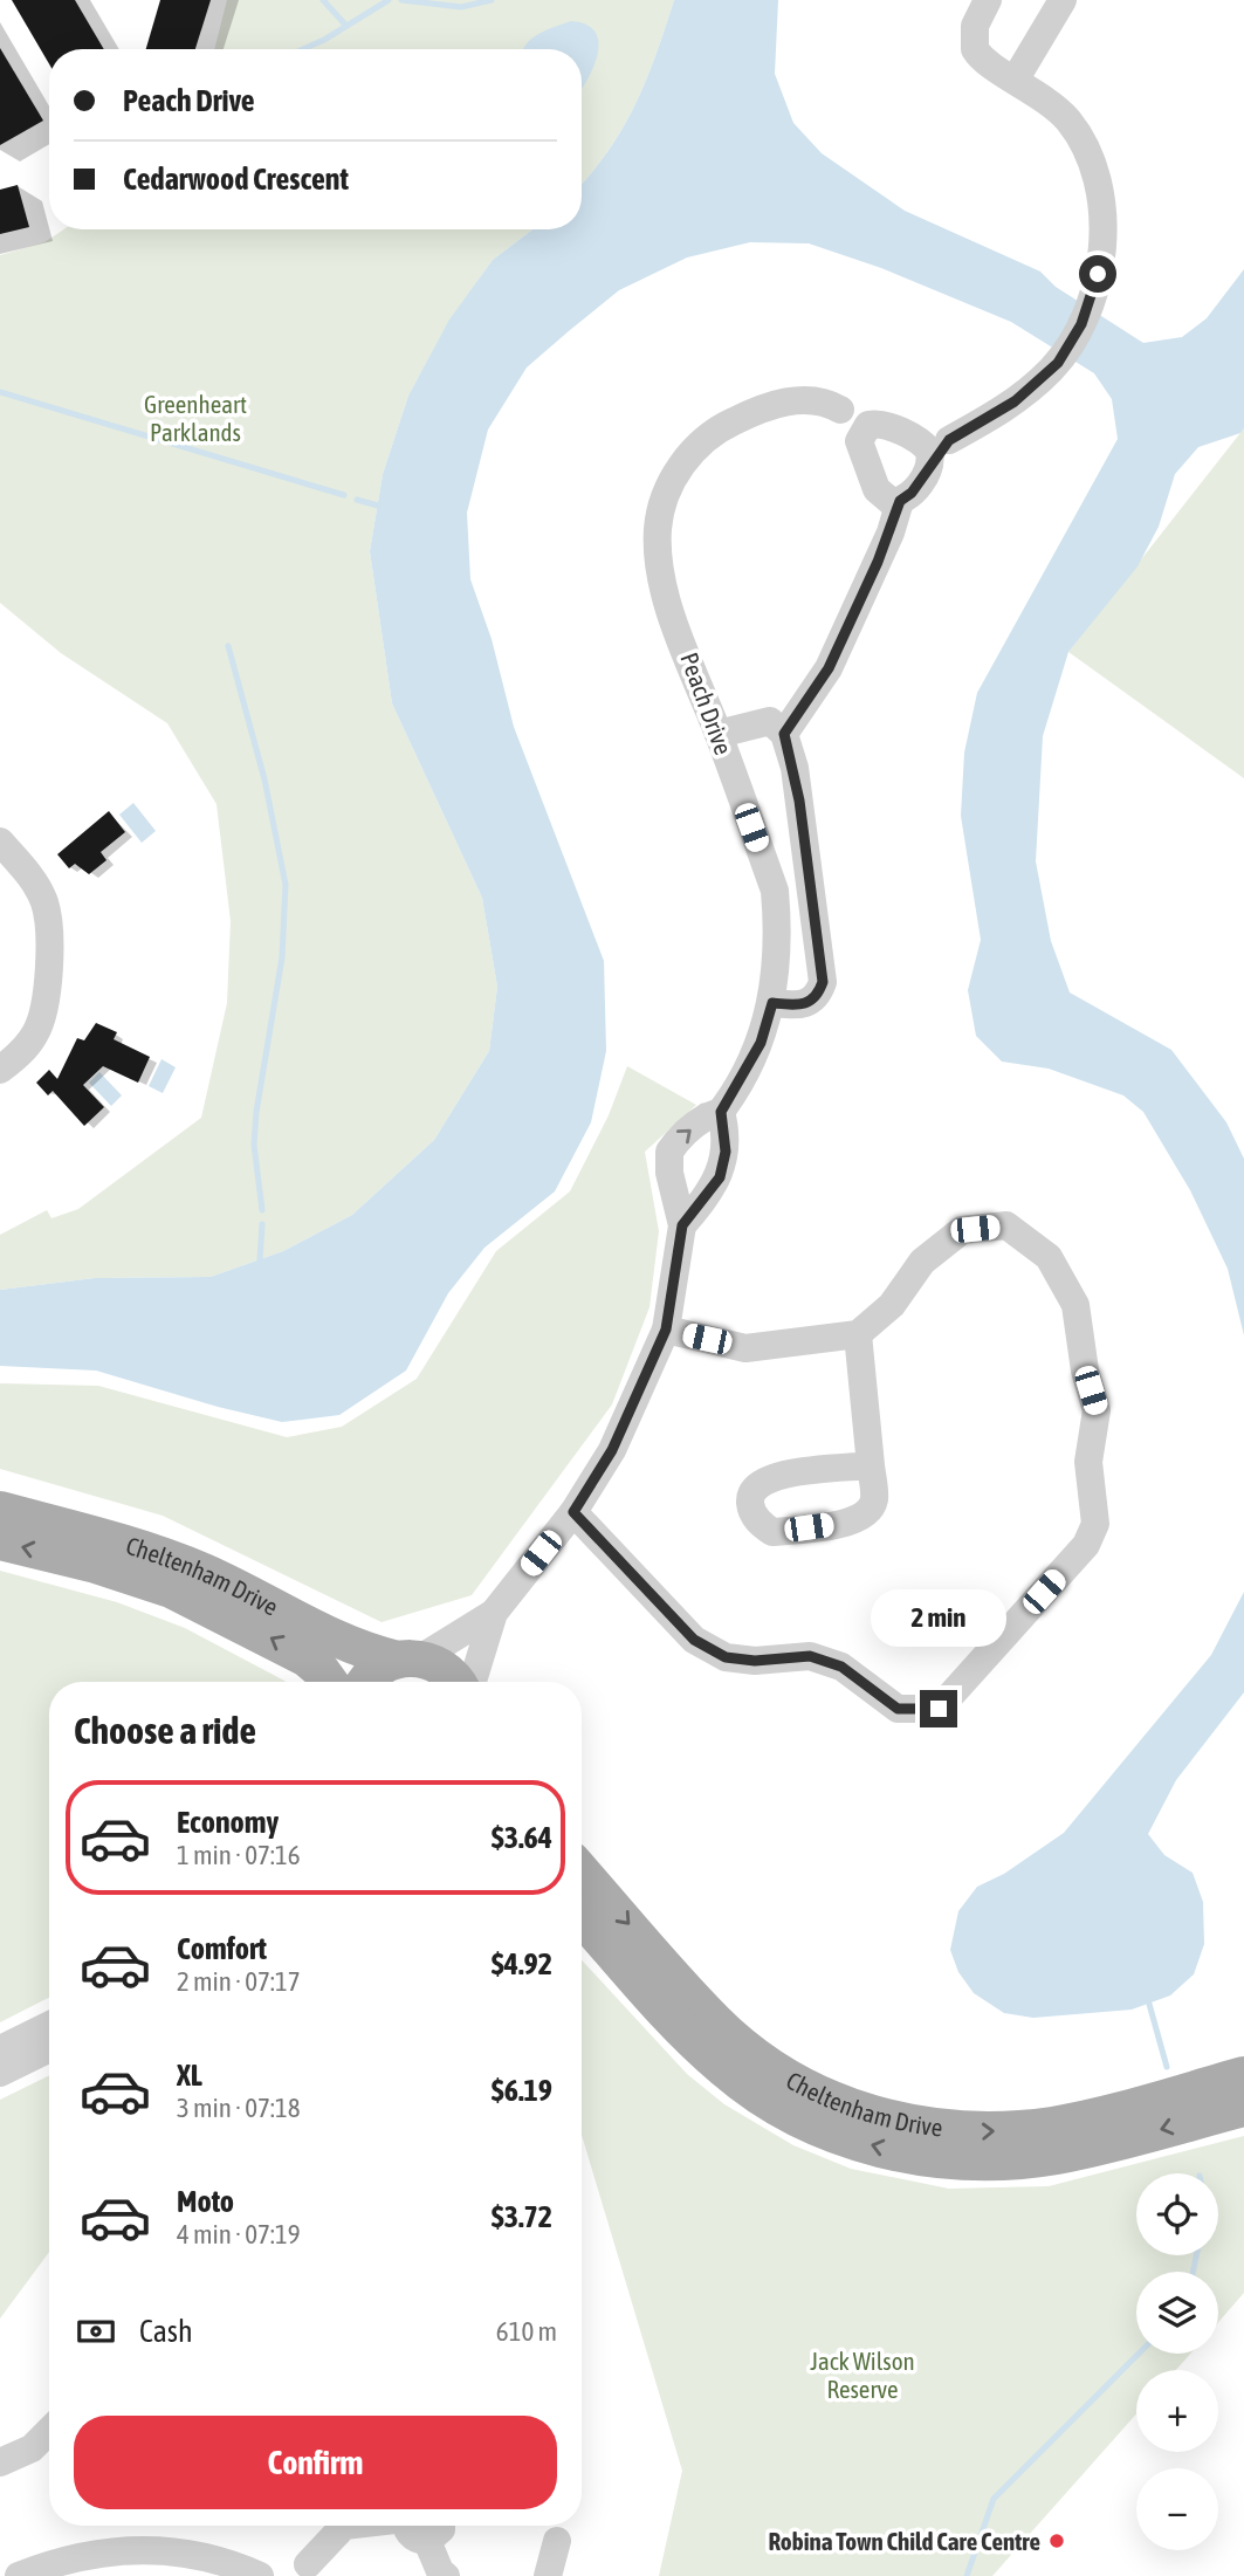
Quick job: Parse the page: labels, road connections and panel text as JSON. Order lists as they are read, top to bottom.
{
  "streets": {
    "main road": ["Cheltenham Drive"],
    "street": ["Peach Drive"]
  },
  "crossings": [
    ["Peach Drive", "Cheltenham Drive"]
  ],
  "parks": ["Greenheart Parklands", "Jack Wilson Reserve"],
  "places": ["Robina Town Child Care Centre"],
  "page": {
    "banner": ["Peach Drive", "Cedarwood Crescent"],
    "bubble": "2 min",
    "heading": "Choose a ride",
    "list": [
      {
        "name": "Economy",
        "note": "1 min · 07:16",
        "value": "$3.64"
      },
      {
        "name": "Comfort",
        "note": "2 min · 07:17",
        "value": "$4.92"
      },
      {
        "name": "XL",
        "note": "3 min · 07:18",
        "value": "$6.19"
      },
      {
        "name": "Moto",
        "note": "4 min · 07:19",
        "value": "$3.72"
      }
    ],
    "map_buttons": ["+", "−"],
    "pay": ["Cash", "610 m"],
    "buttons": "Confirm"
  }
}
